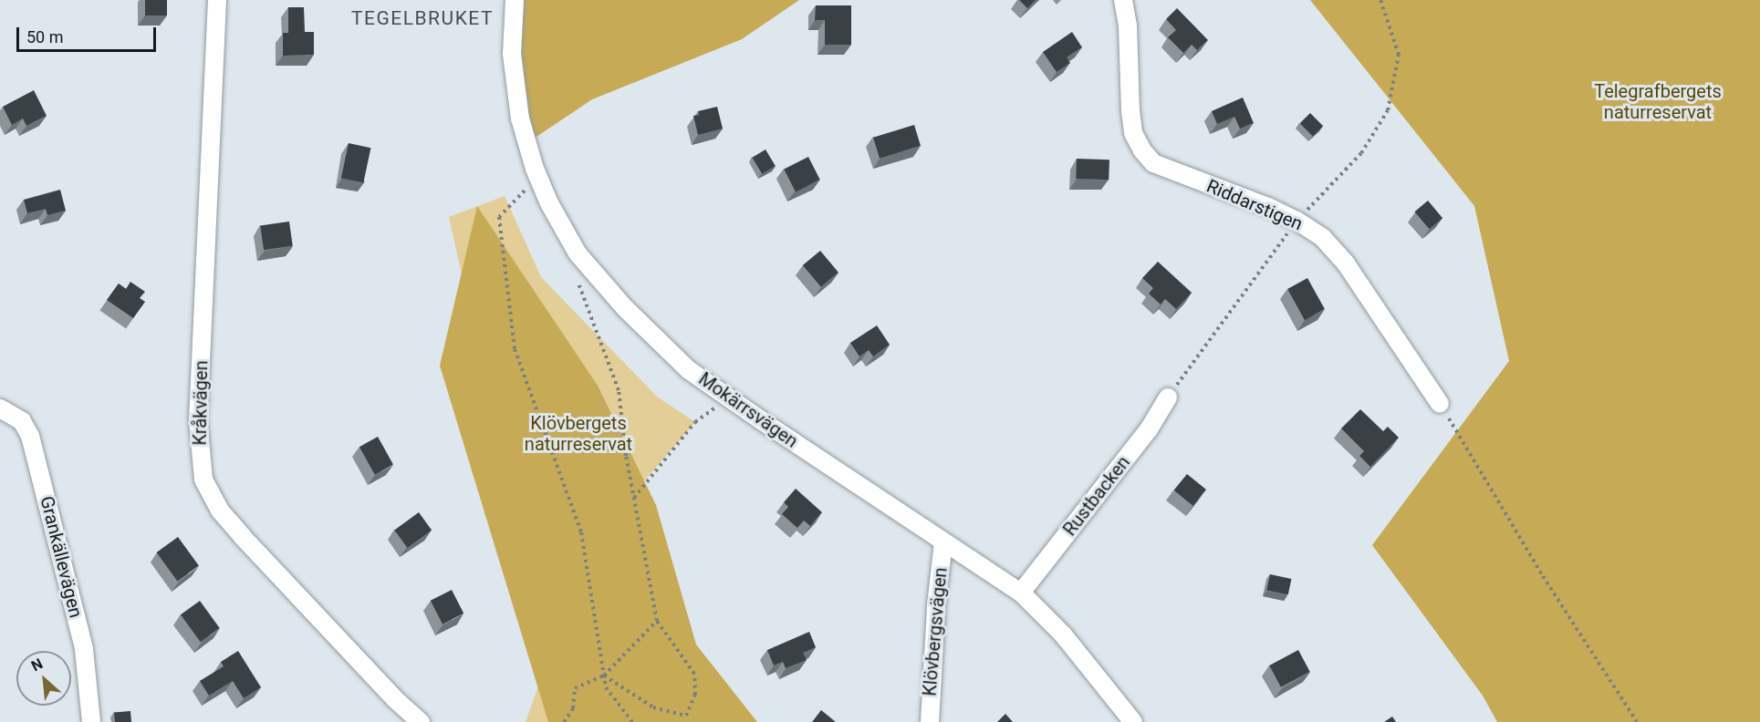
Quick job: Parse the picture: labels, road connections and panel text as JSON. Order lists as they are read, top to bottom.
{
  "streets": {
    "street": [
      "Riddarstigen",
      "Kråkvägen",
      "Mokärrsvägen",
      "Rustbacken",
      "Grankällevägen",
      "Klövbergsvägen"
    ]
  },
  "crossings": [
    ["Mokärrsvägen", "Rustbacken"],
    ["Mokärrsvägen", "Klövbergsvägen"]
  ],
  "districts": ["TEGELBRUKET"],
  "parks": ["Telegrafbergets naturreservat", "Klövbergets naturreservat"],
  "scale_bar": "50 m",
  "north": "top left"
}
